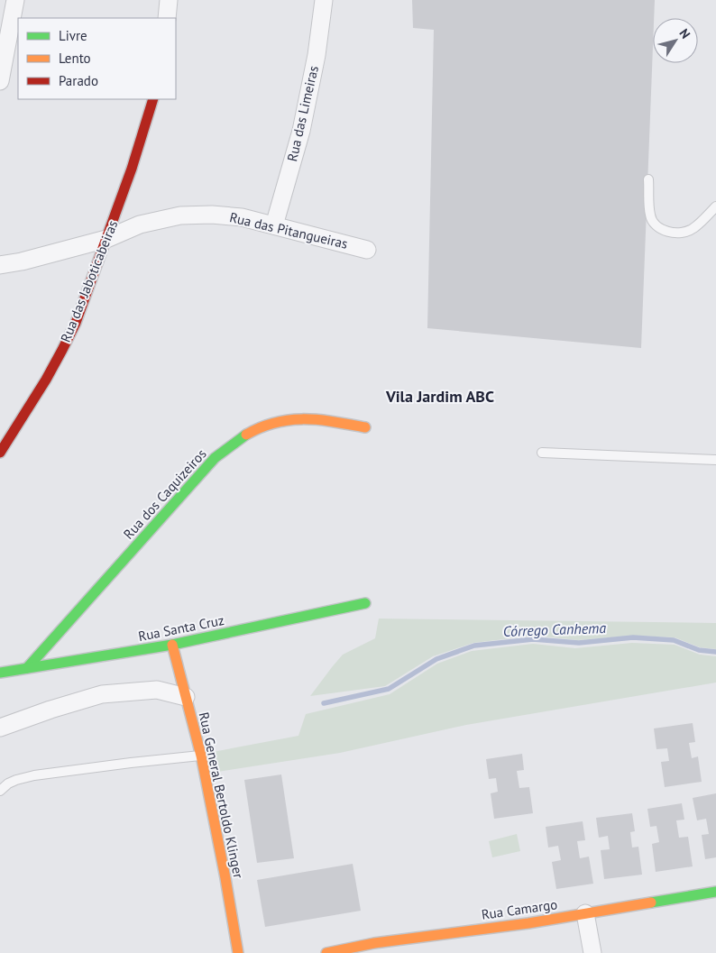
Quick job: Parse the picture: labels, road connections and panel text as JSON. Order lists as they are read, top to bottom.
{
  "streets": {
    "street": [
      "Rua das Limeiras",
      "Rua das Pitangueiras",
      "Rua das Jaboticabeiras",
      "Rua dos Caquizeiros",
      "Rua Santa Cruz",
      "Rua General Bertoldo Klinger",
      "Rua Camargo"
    ]
  },
  "crossings": [
    ["Rua das Limeiras", "Rua das Pitangueiras"],
    ["Rua das Pitangueiras", "Rua das Jaboticabeiras"],
    ["Rua dos Caquizeiros", "Rua Santa Cruz"],
    ["Rua Santa Cruz", "Rua General Bertoldo Klinger"]
  ],
  "districts": ["Vila Jardim ABC"],
  "water": ["Córrego Canhema"],
  "legend": ["Livre", "Lento", "Parado"],
  "north": "top right"
}
